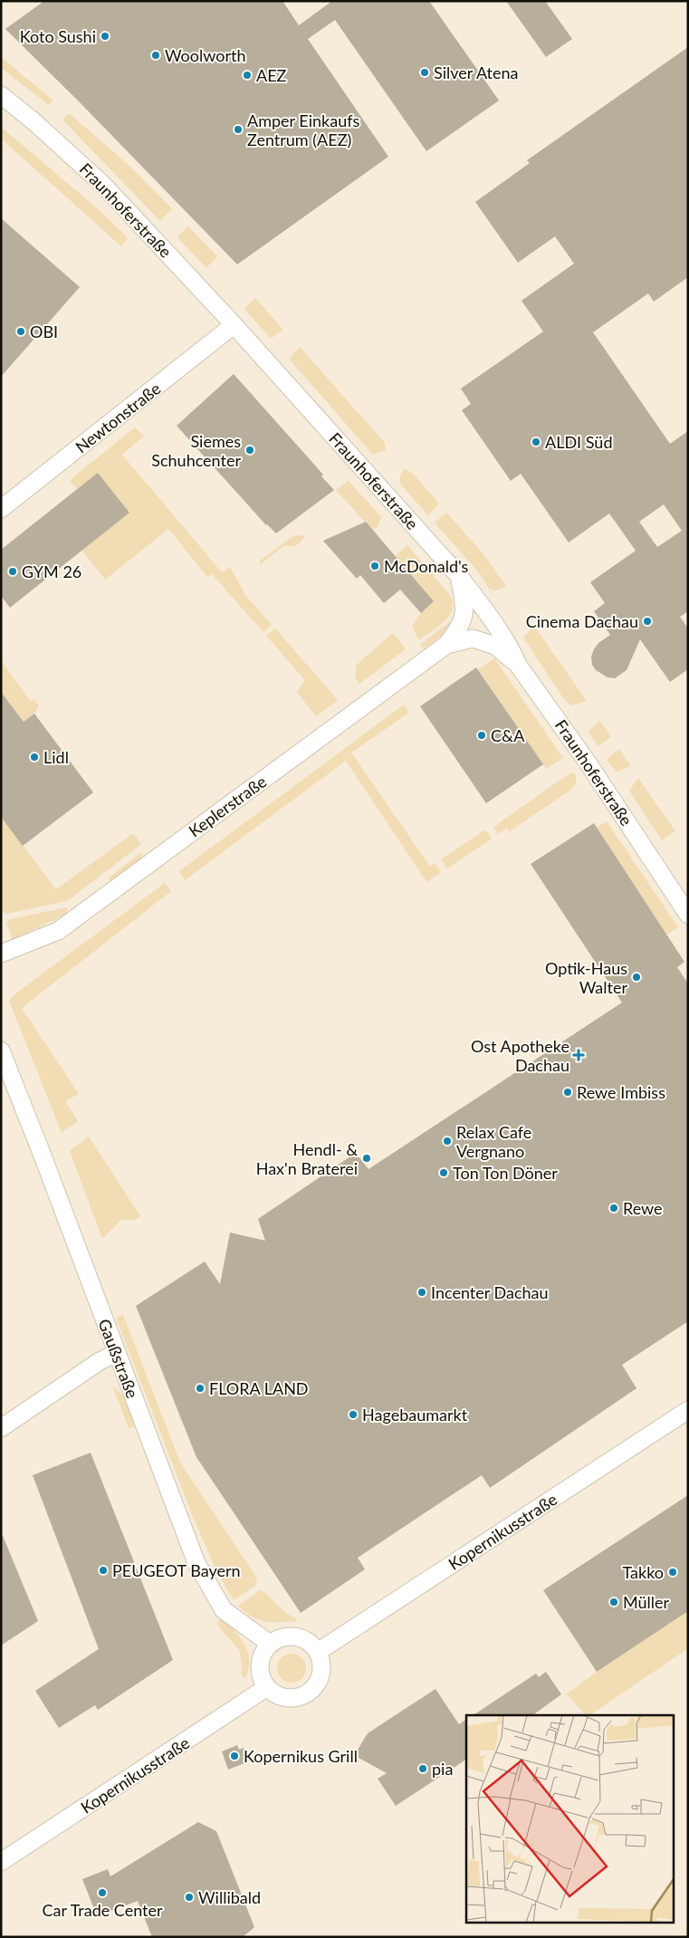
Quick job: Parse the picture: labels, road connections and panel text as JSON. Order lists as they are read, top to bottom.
{
  "streets": {
    "street": [
      "Fraunhoferstraße",
      "Newtonstraße",
      "Keplerstraße",
      "Gaußstraße",
      "Kopernikusstraße"
    ]
  },
  "crossings": [
    ["Fraunhoferstraße", "Newtonstraße"],
    ["Fraunhoferstraße", "Keplerstraße"],
    ["Gaußstraße", "Kopernikusstraße"]
  ],
  "places": {
    "other": [
      "Koto Sushi",
      "Woolworth",
      "Silver Atena",
      "AEZ",
      "Amper Einkaufs Zentrum (AEZ)",
      "OBI",
      "ALDI Süd",
      "Siemes Schuhcenter",
      "McDonald's",
      "GYM 26",
      "Cinema Dachau",
      "C&A",
      "Lidl",
      "Optik-Haus Walter",
      "Rewe Imbiss",
      "Relax Cafe Vergnano",
      "Hendl- & Hax'n Braterei",
      "Ton Ton Döner",
      "Rewe",
      "Incenter Dachau",
      "FLORA LAND",
      "Hagebaumarkt",
      "PEUGEOT Bayern",
      "Takko",
      "Müller",
      "Kopernikus Grill",
      "pia",
      "Car Trade Center",
      "Willibald"
    ],
    "health": ["Ost Apotheke Dachau"]
  }
}
